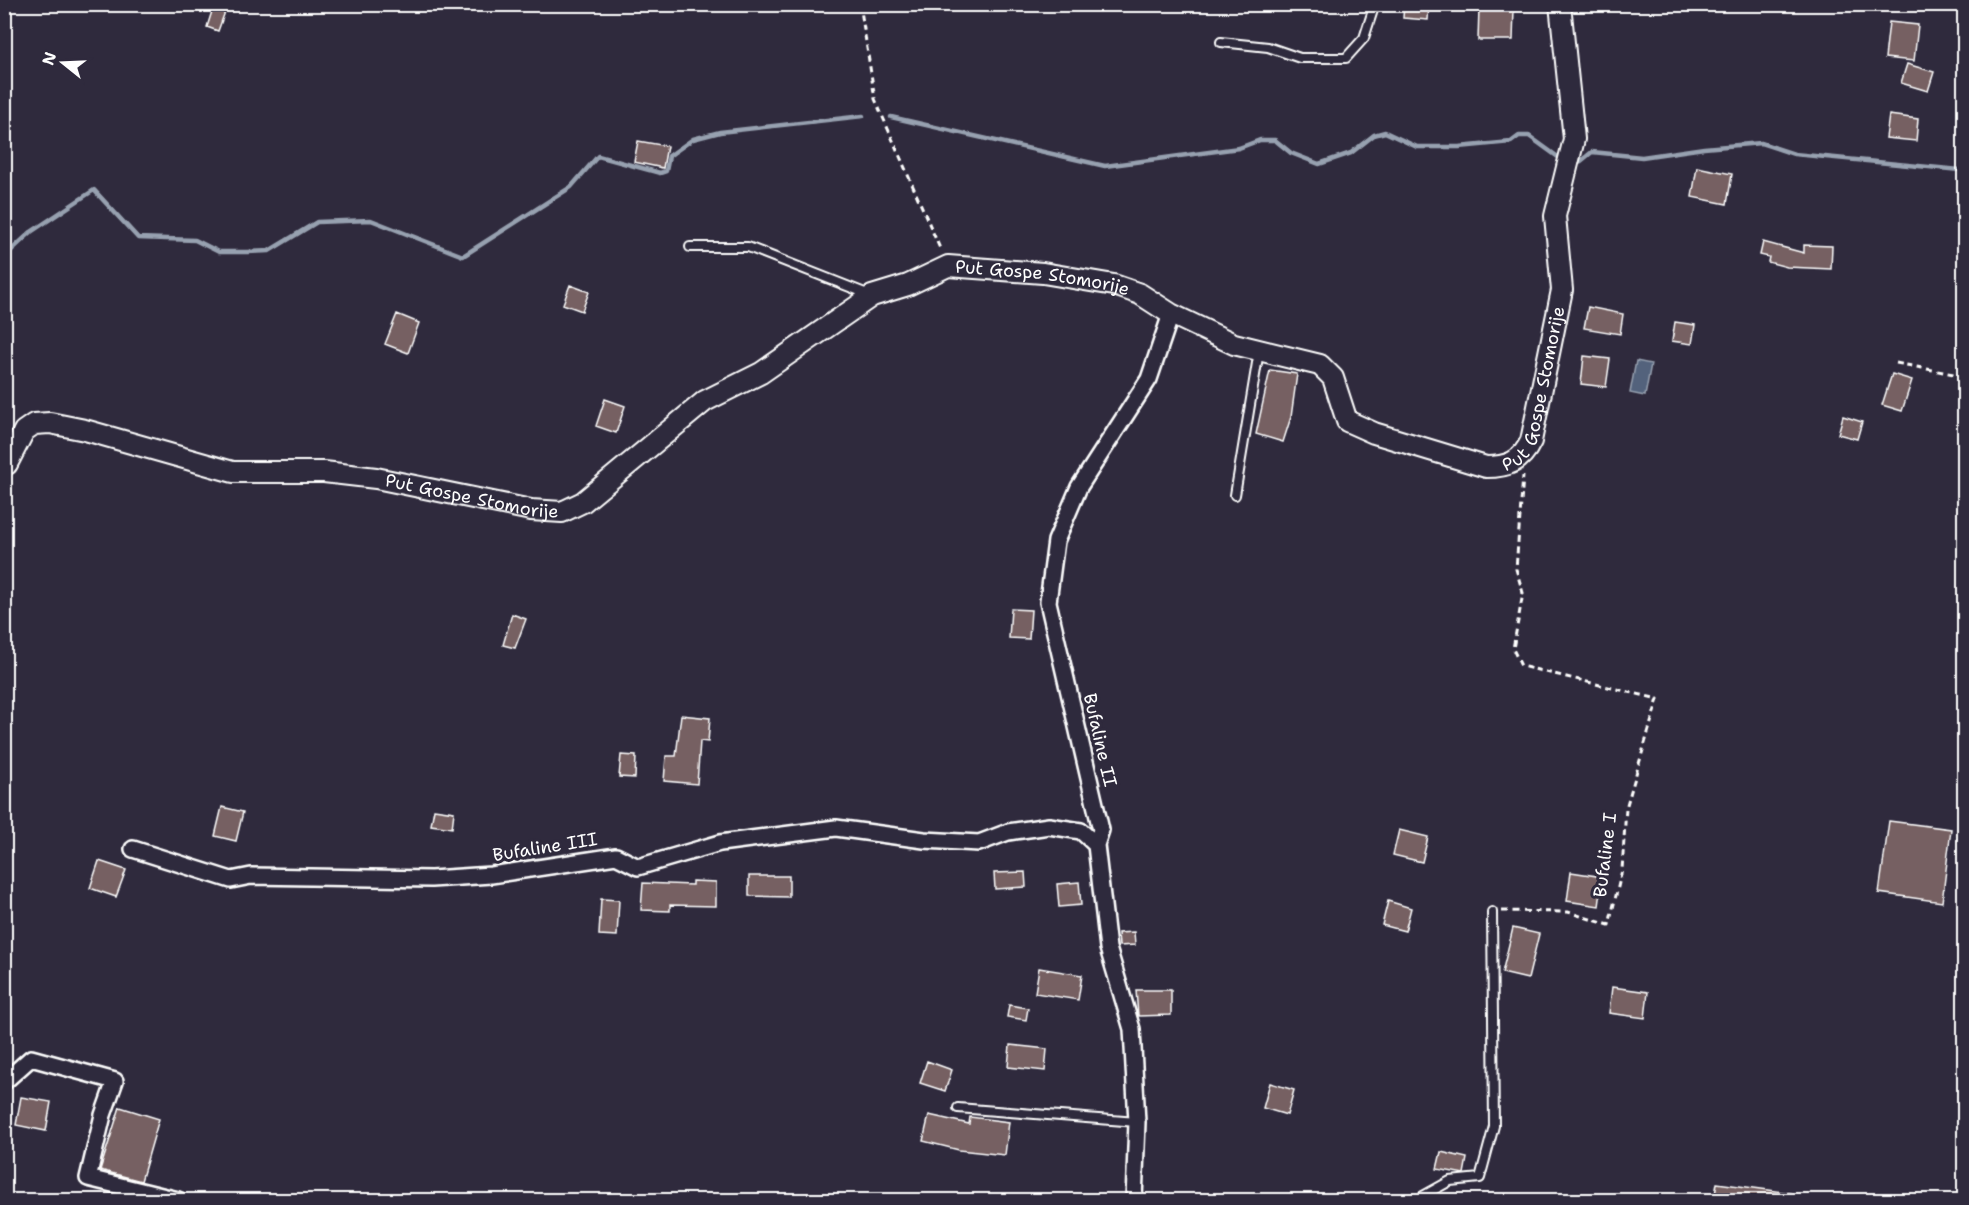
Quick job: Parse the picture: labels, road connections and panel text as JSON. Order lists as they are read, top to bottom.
{
  "streets": {
    "street": ["Put Gospe Stomorije", "Bufaline II", "Bufaline III"],
    "path": ["Bufaline I"]
  },
  "crossings": [
    ["Put Gospe Stomorije", "Bufaline II"],
    ["Put Gospe Stomorije", "Bufaline I"],
    ["Bufaline II", "Bufaline III"]
  ],
  "north": "left"
}
